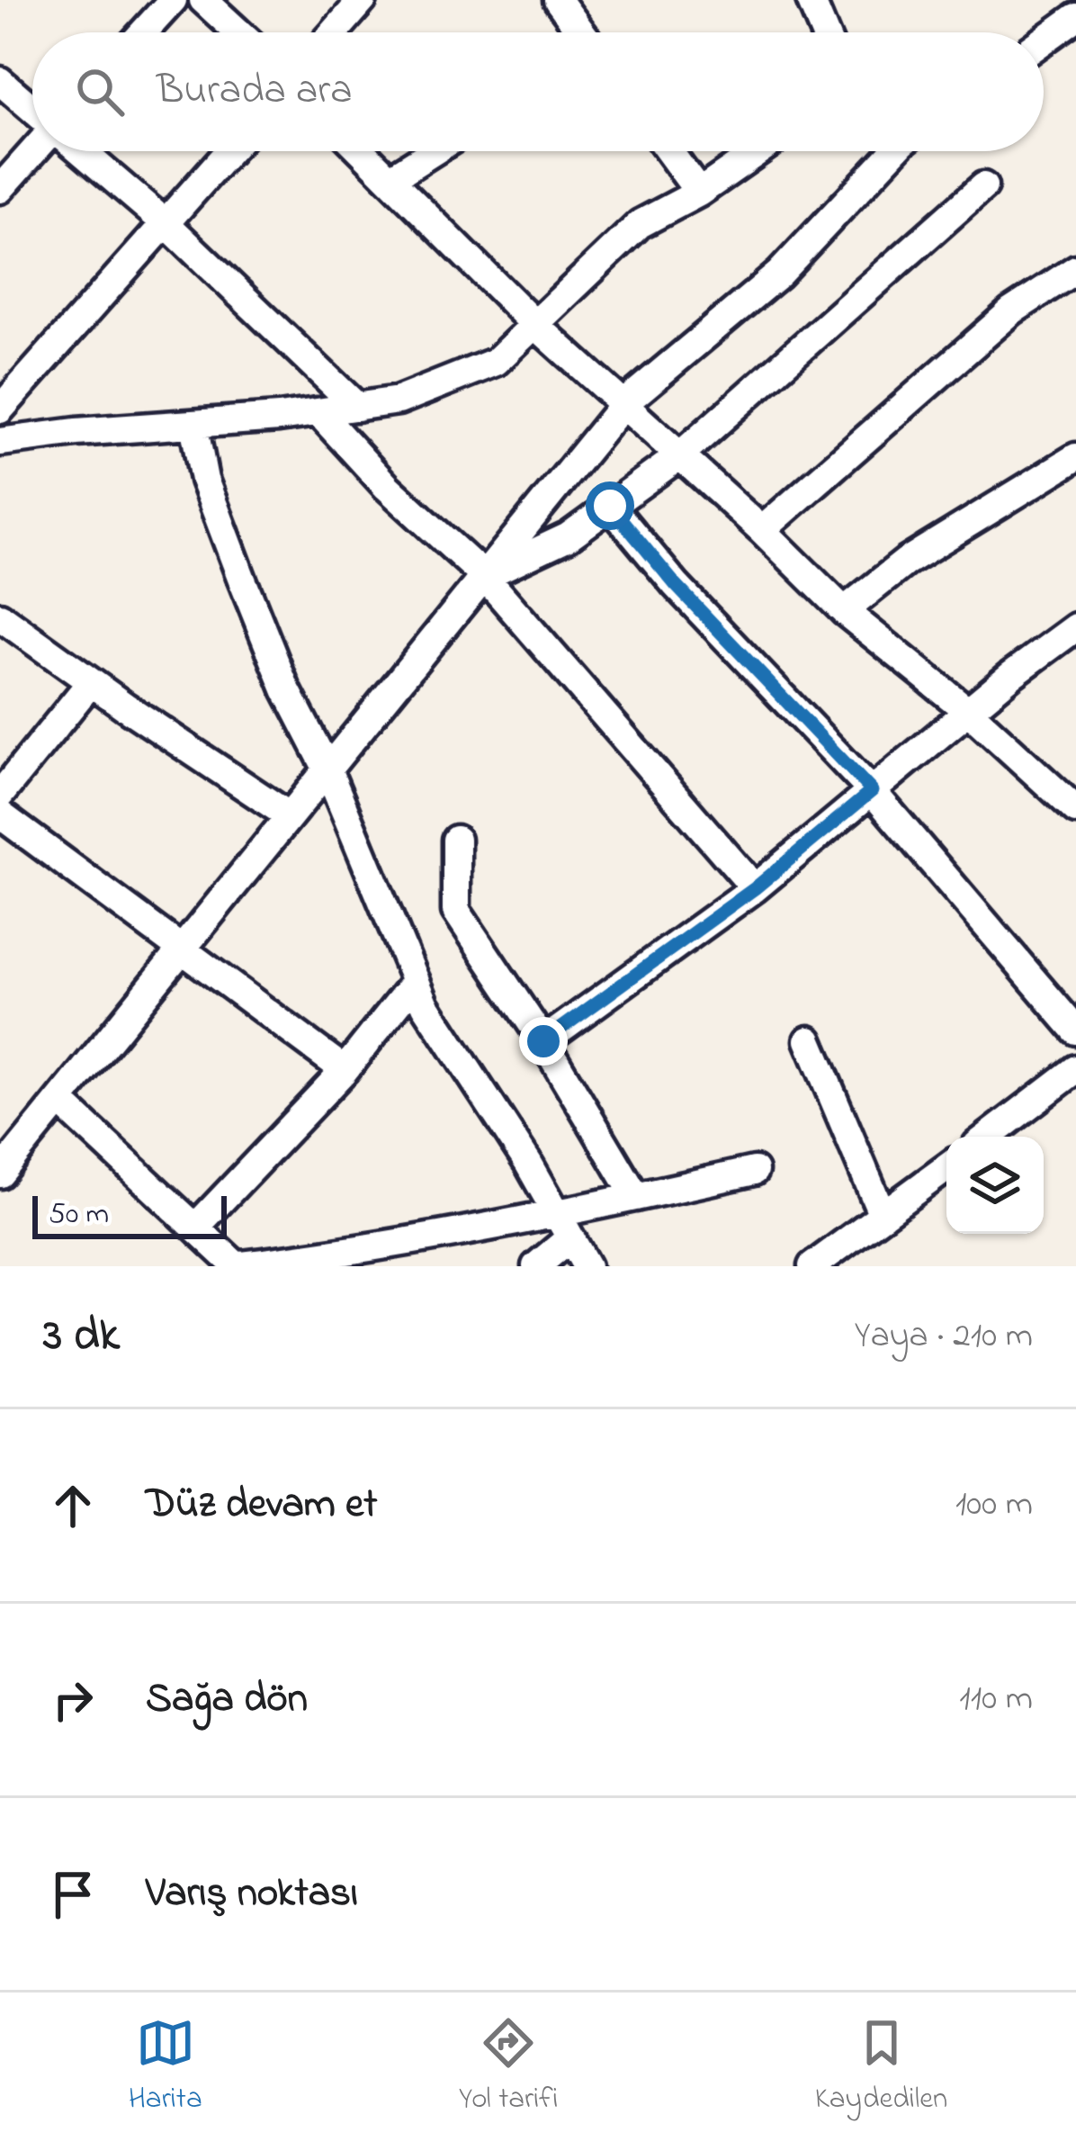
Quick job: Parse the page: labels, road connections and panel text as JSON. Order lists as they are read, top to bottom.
{
  "scale_bar": "50 m",
  "page": {
    "search": "Burada ara",
    "scale": "50 m",
    "heading": ["3 dk", "Yaya · 210 m"],
    "list": [
      ["Düz devam et", "100 m"],
      ["Sağa dön", "110 m"],
      "Varış noktası"
    ],
    "nav": ["Harita", "Yol tarifi", "Kaydedilen"]
  }
}
